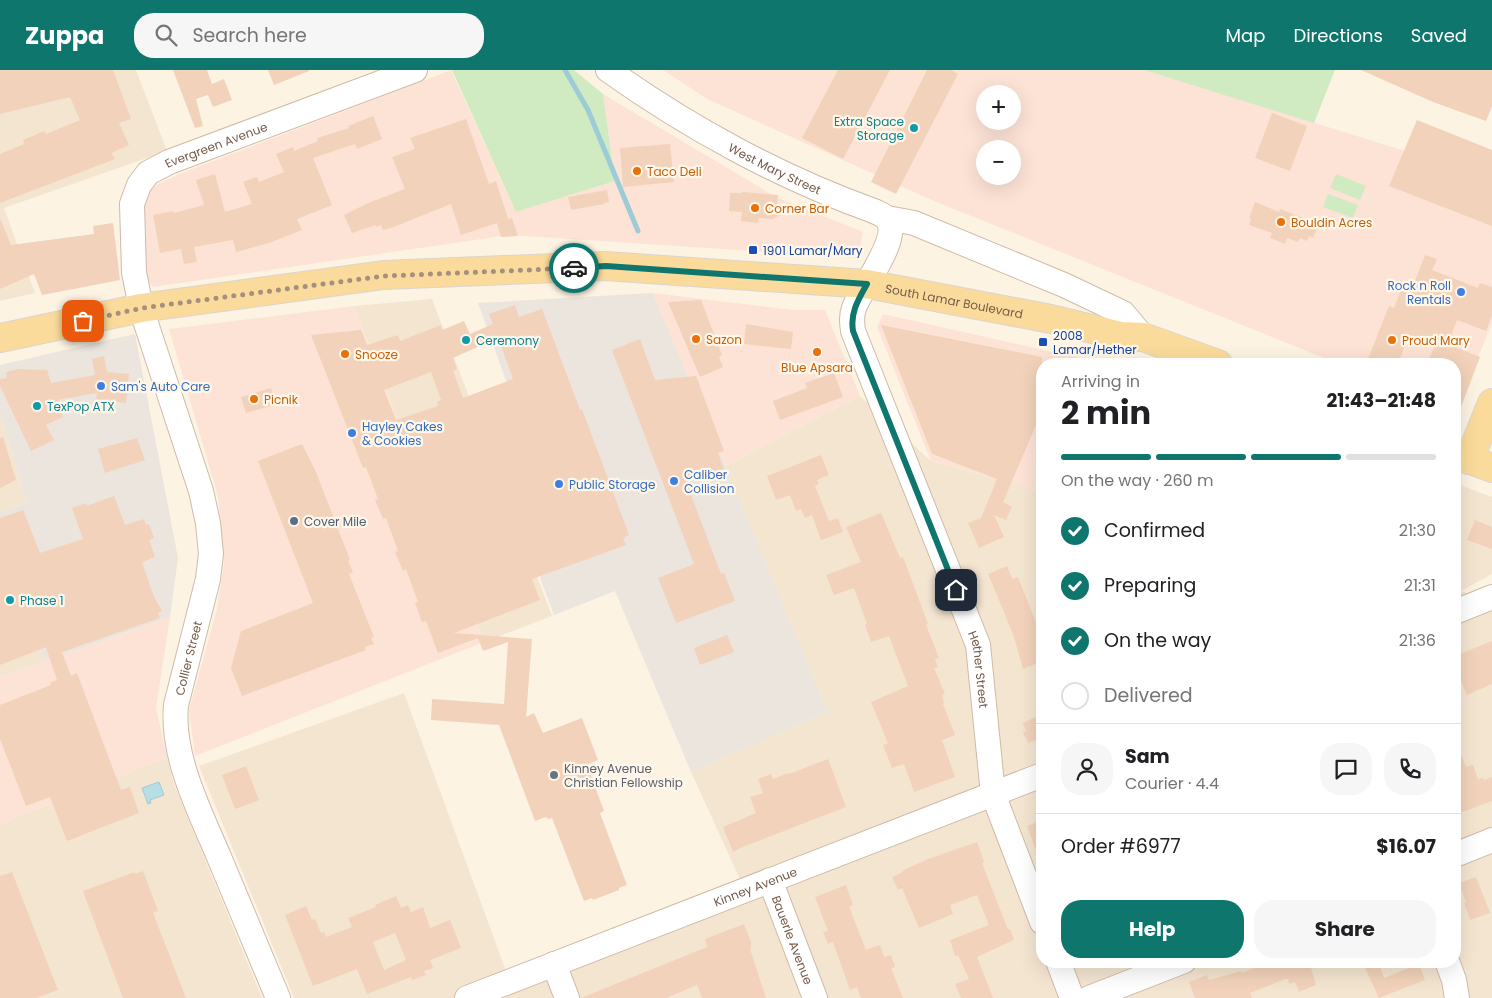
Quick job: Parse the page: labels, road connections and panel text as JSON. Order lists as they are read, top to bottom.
{
  "streets": {
    "main road": ["South Lamar Boulevard"],
    "street": [
      "Evergreen Avenue",
      "West Mary Street",
      "Collier Street",
      "Hether Street",
      "Kinney Avenue",
      "Bauerle Avenue"
    ]
  },
  "crossings": [
    ["Evergreen Avenue", "South Lamar Boulevard"],
    ["Evergreen Avenue", "Collier Street"],
    ["West Mary Street", "South Lamar Boulevard"],
    ["South Lamar Boulevard", "Collier Street"],
    ["South Lamar Boulevard", "Hether Street"],
    ["Hether Street", "Kinney Avenue"],
    ["Kinney Avenue", "Bauerle Avenue"]
  ],
  "places": {
    "other": [
      "Extra Space Storage",
      "Taco Deli",
      "Corner Bar",
      "Bouldin Acres",
      "Rock n Roll Rentals",
      "Sazon",
      "Ceremony",
      "Proud Mary",
      "Blue Apsara",
      "Snooze",
      "Sam's Auto Care",
      "Picnik",
      "TexPop ATX",
      "Hayley Cakes & Cookies",
      "Caliber Collision",
      "Public Storage",
      "Cover Mile",
      "Phase 1",
      "Kinney Avenue Christian Fellowship"
    ],
    "transit": ["1901 Lamar/Mary", "2008 Lamar/Hether"]
  },
  "page": {
    "header": "Zuppa",
    "search": "Search here",
    "nav": ["Map", "Directions", "Saved"],
    "map_buttons": ["+", "−"],
    "heading": ["2 min", "Arriving in", "21:43–21:48"],
    "panel": [
      "Sam",
      "Courier · 4.4",
      "Order #6977",
      "$16.07"
    ],
    "bar": "On the way · 260 m",
    "list": [
      ["Confirmed", "21:30"],
      ["Preparing", "21:31"],
      ["On the way", "21:36"],
      "Delivered"
    ],
    "buttons": ["Help", "Share"]
  }
}
